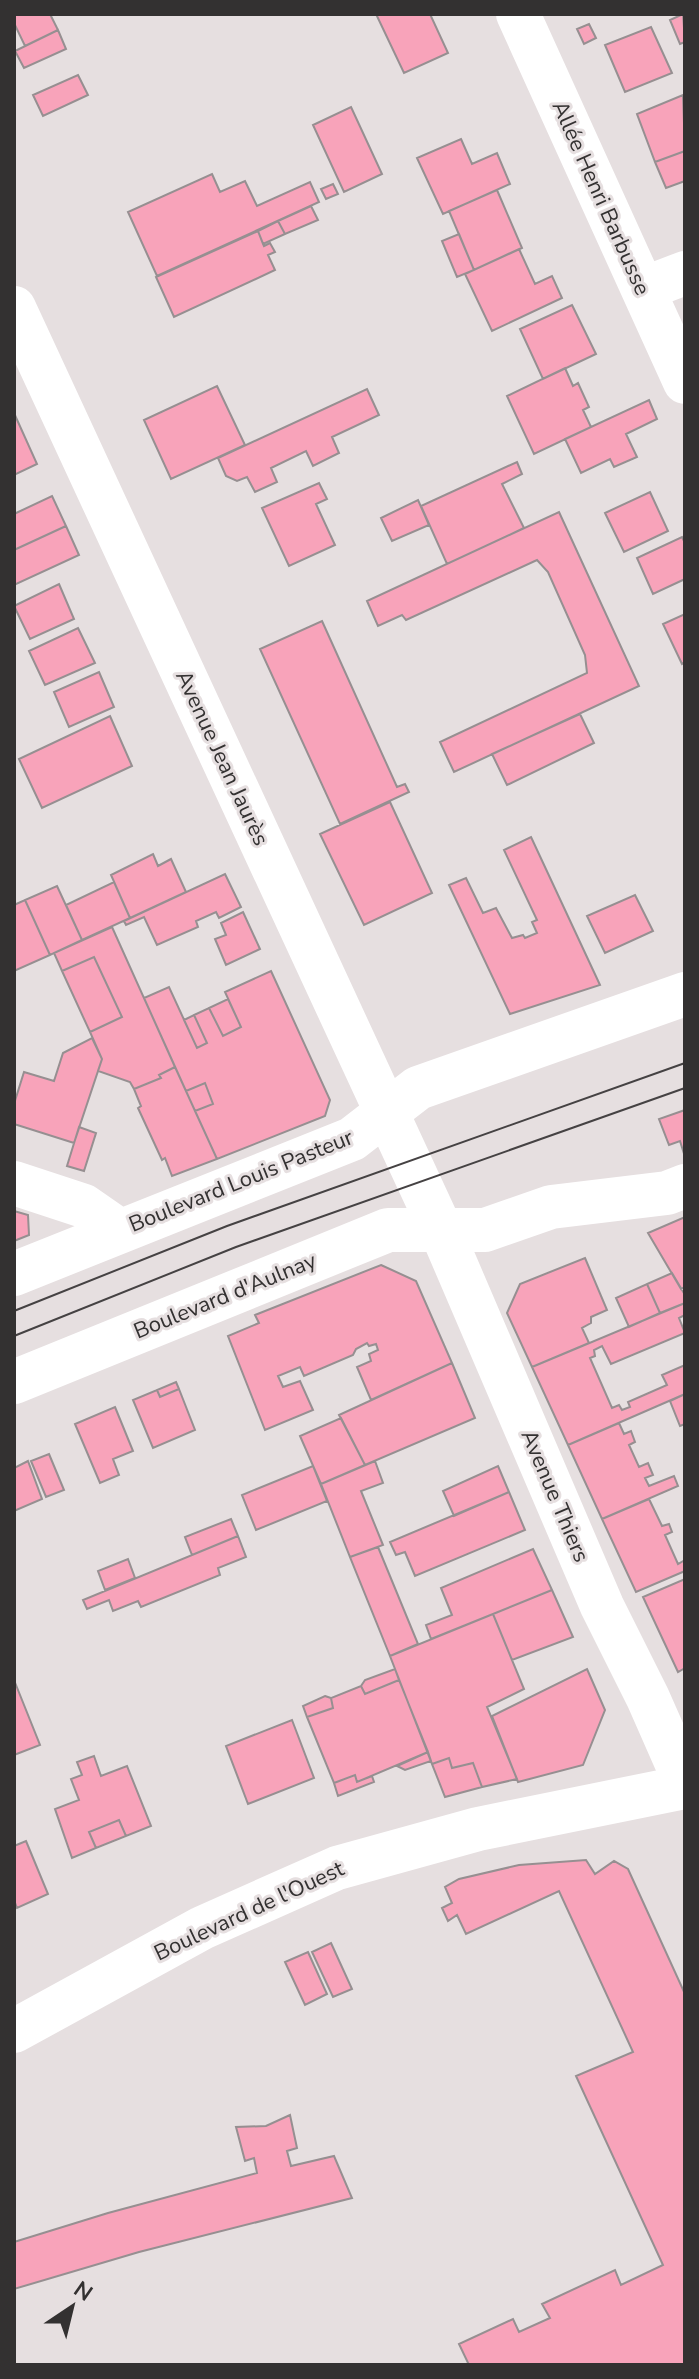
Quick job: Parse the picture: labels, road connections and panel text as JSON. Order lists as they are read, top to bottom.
{
  "streets": {
    "street": [
      "Allée Henri Barbusse",
      "Avenue Jean Jaurès",
      "Boulevard Louis Pasteur",
      "Boulevard d'Aulnay",
      "Avenue Thiers",
      "Boulevard de l'Ouest"
    ]
  },
  "crossings": [
    ["Avenue Jean Jaurès", "Boulevard Louis Pasteur"],
    ["Avenue Jean Jaurès", "Boulevard d'Aulnay"],
    ["Avenue Jean Jaurès", "Avenue Thiers"],
    ["Boulevard d'Aulnay", "Avenue Thiers"],
    ["Avenue Thiers", "Boulevard de l'Ouest"]
  ],
  "north": "top right"
}
